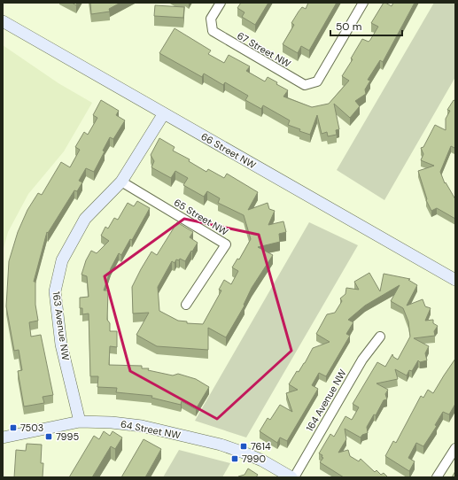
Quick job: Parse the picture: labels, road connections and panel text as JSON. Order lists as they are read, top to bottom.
{
  "streets": {
    "street": [
      "67 Street NW",
      "66 Street NW",
      "65 Street NW",
      "163 Avenue NW",
      "164 Avenue NW",
      "64 Street NW"
    ]
  },
  "crossings": [
    ["66 Street NW", "163 Avenue NW"],
    ["65 Street NW", "163 Avenue NW"],
    ["163 Avenue NW", "64 Street NW"],
    ["164 Avenue NW", "64 Street NW"]
  ],
  "places": {
    "transit": [
      "7503",
      "7995",
      "7614",
      "7990"
    ]
  },
  "scale_bar": "50 m"
}
